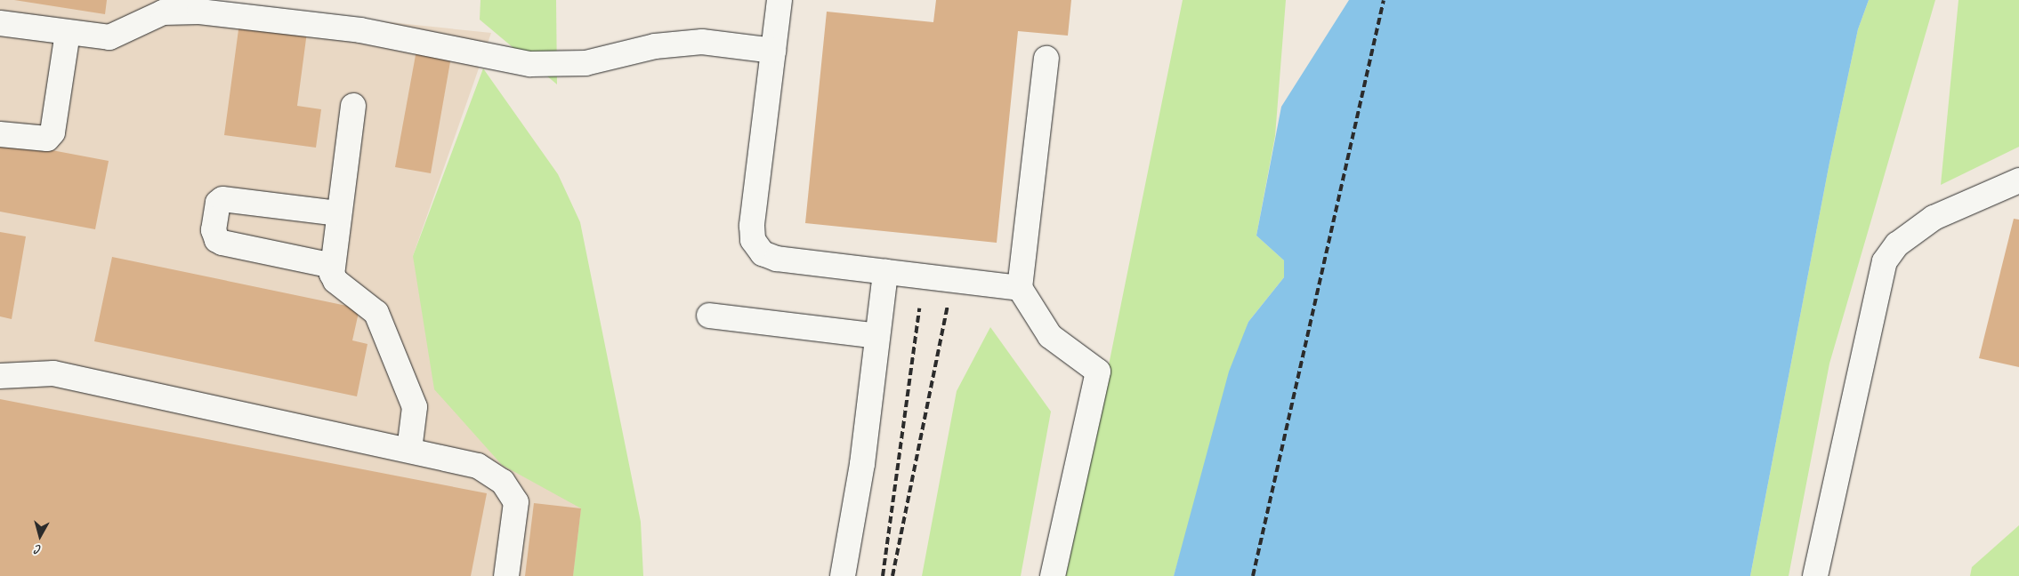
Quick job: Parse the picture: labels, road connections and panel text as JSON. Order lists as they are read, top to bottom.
{
  "north": "bottom"
}
